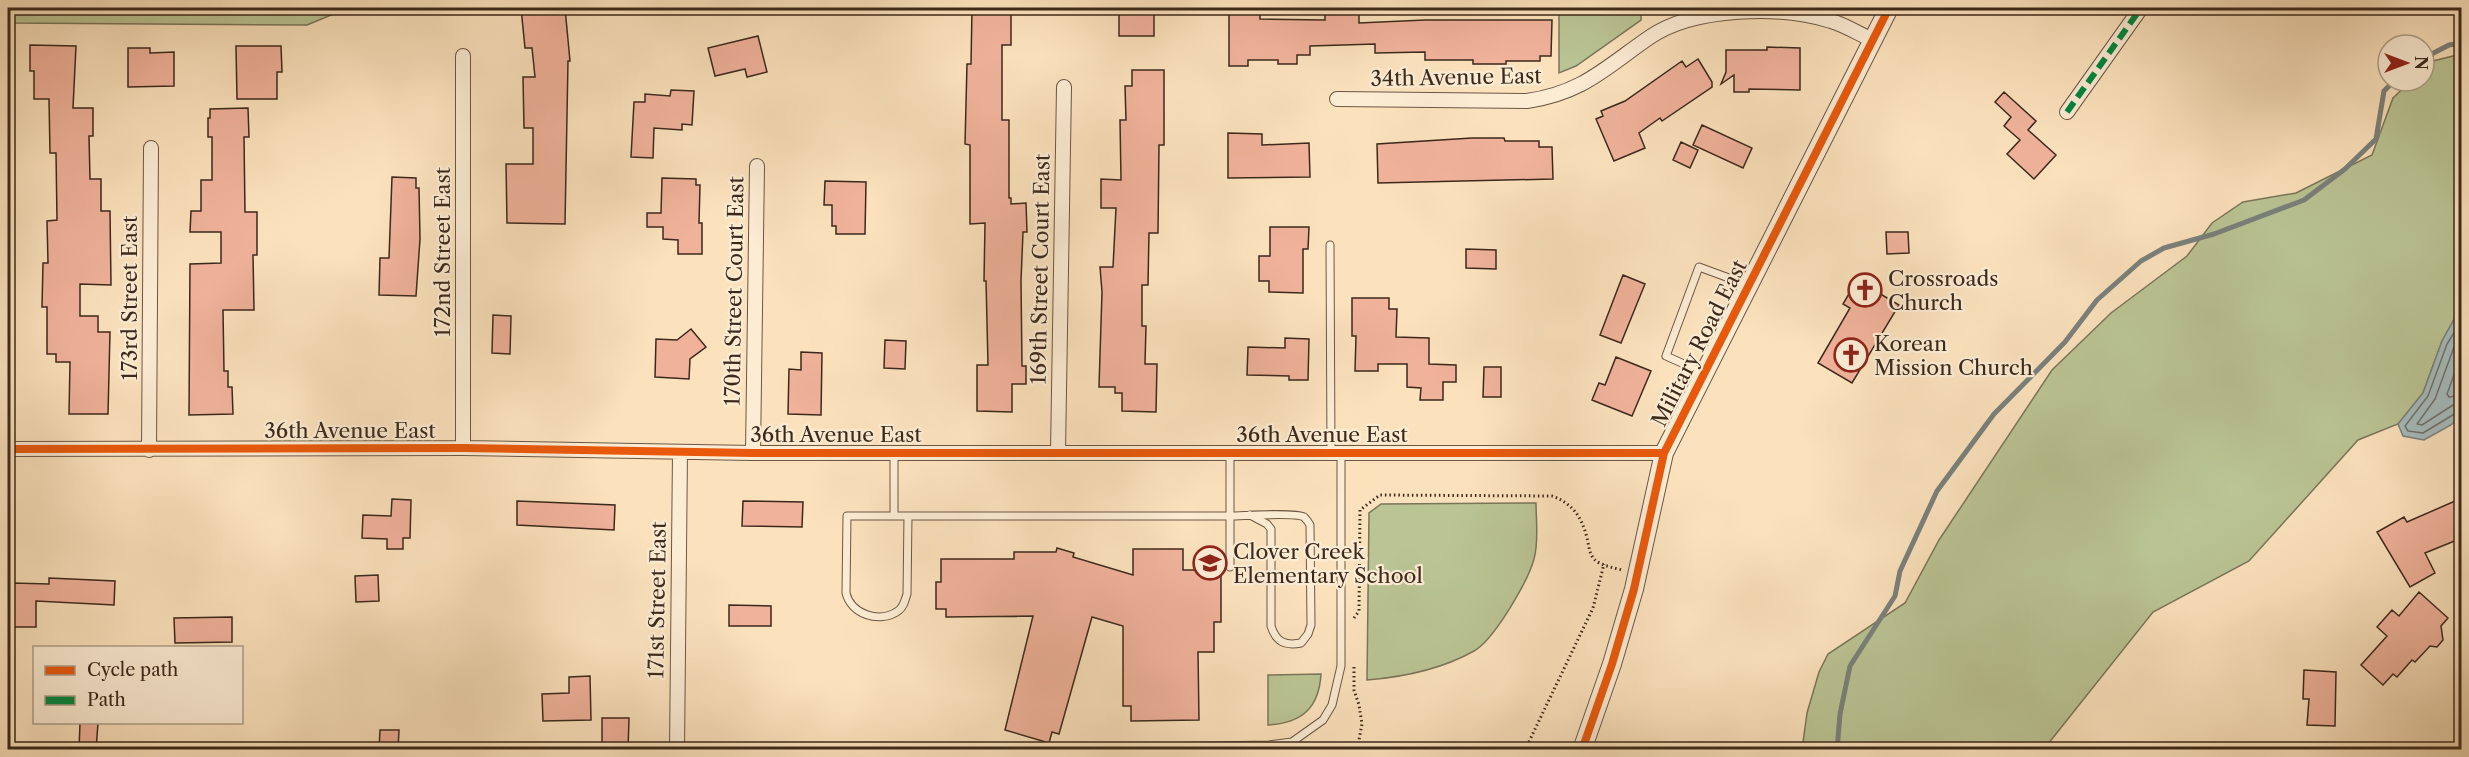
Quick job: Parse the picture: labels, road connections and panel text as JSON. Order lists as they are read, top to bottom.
{
  "streets": {
    "street": [
      "34th Avenue East",
      "172nd Street East",
      "169th Street Court East",
      "170th Street Court East",
      "173rd Street East",
      "Military Road East",
      "36th Avenue East",
      "171st Street East"
    ]
  },
  "crossings": [
    ["34th Avenue East", "Military Road East"],
    ["172nd Street East", "36th Avenue East"],
    ["169th Street Court East", "36th Avenue East"],
    ["170th Street Court East", "36th Avenue East"],
    ["173rd Street East", "36th Avenue East"],
    ["Military Road East", "36th Avenue East"],
    ["36th Avenue East", "171st Street East"]
  ],
  "places": {
    "church": ["Crossroads Church", "Korean Mission Church"],
    "school or university": ["Clover Creek Elementary School"]
  },
  "legend": ["Cycle path", "Path"],
  "north": "right"
}
